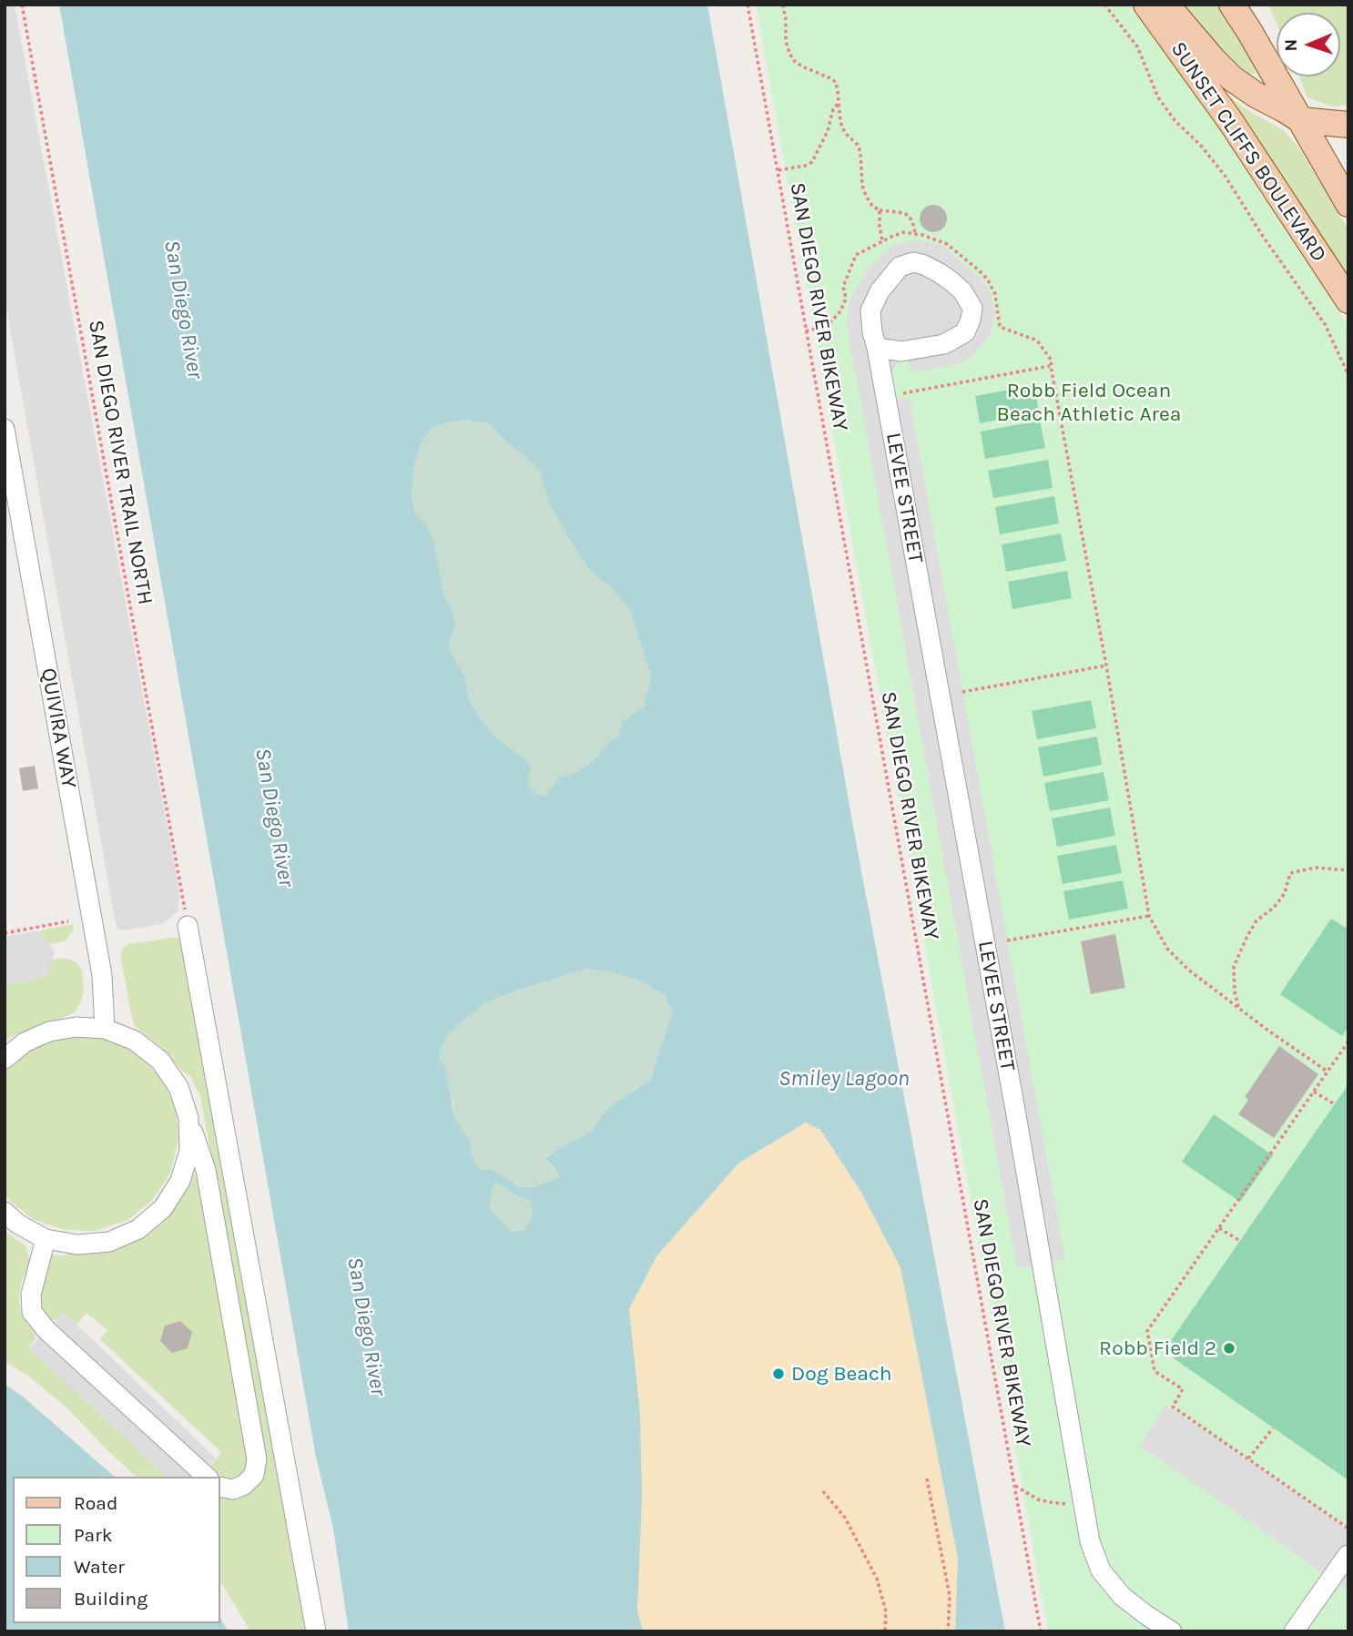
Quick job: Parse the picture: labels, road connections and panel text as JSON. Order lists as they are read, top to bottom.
{
  "streets": {
    "main road": ["SUNSET CLIFFS BOULEVARD"],
    "street": ["LEVEE STREET", "QUIVIRA WAY"],
    "path": ["SAN DIEGO RIVER BIKEWAY", "SAN DIEGO RIVER TRAIL NORTH"]
  },
  "water": ["San Diego River", "Smiley Lagoon"],
  "parks": ["Robb Field Ocean Beach Athletic Area"],
  "places": ["Robb Field 2", "Dog Beach"],
  "legend": [
    "Road",
    "Park",
    "Water",
    "Building"
  ],
  "north": "left"
}
